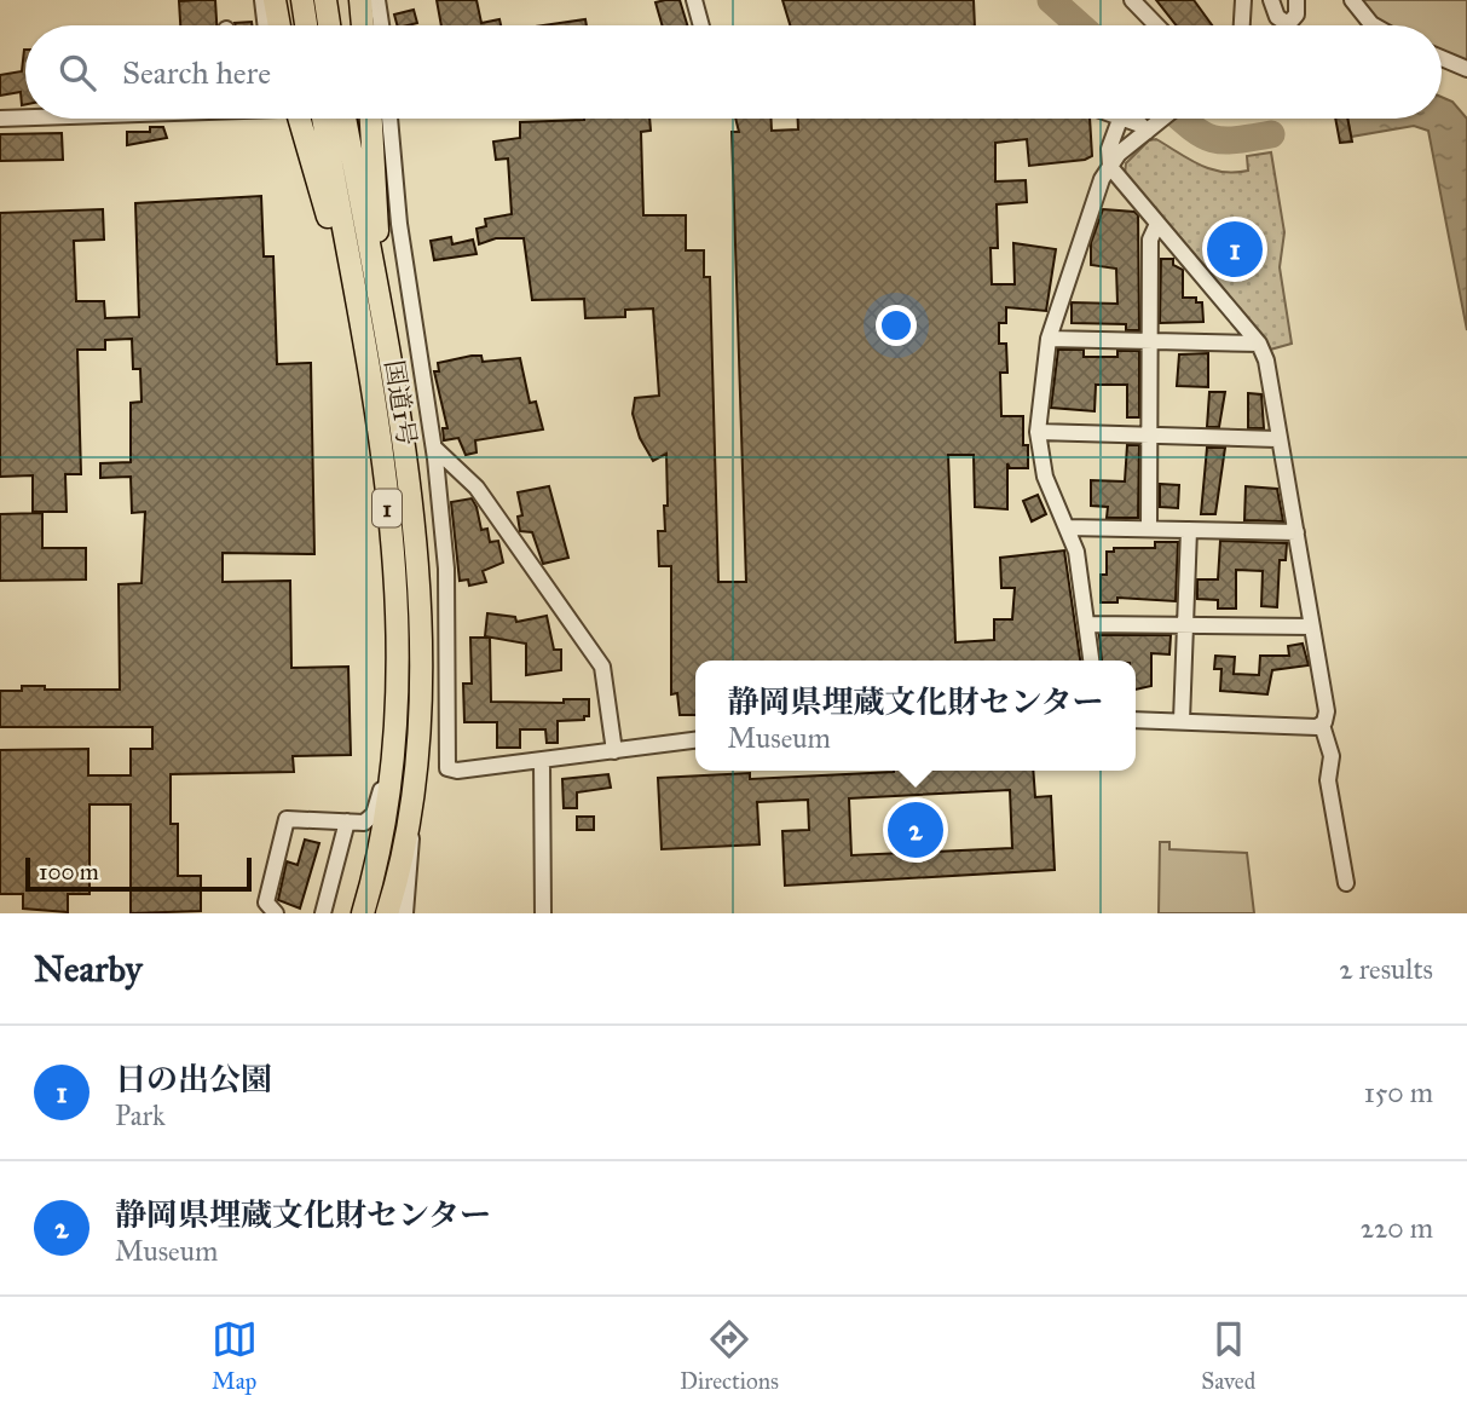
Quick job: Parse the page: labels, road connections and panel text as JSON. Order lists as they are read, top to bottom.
{
  "streets": {
    "highway": ["国道1号", "1"]
  },
  "crossings": [
    ["国道1号", "1"]
  ],
  "scale_bar": "100 m",
  "page": {
    "search": "Search here",
    "pins": ["1", "2"],
    "popup": ["静岡県埋蔵文化財センター", "Museum"],
    "scale": "100 m",
    "heading": ["Nearby", "2 results"],
    "list": [
      {
        "mark": "1",
        "name": "日の出公園",
        "note": "Park",
        "value": "150 m"
      },
      {
        "mark": "2",
        "name": "静岡県埋蔵文化財センター",
        "note": "Museum",
        "value": "220 m"
      }
    ],
    "nav": ["Map", "Directions", "Saved"]
  }
}
